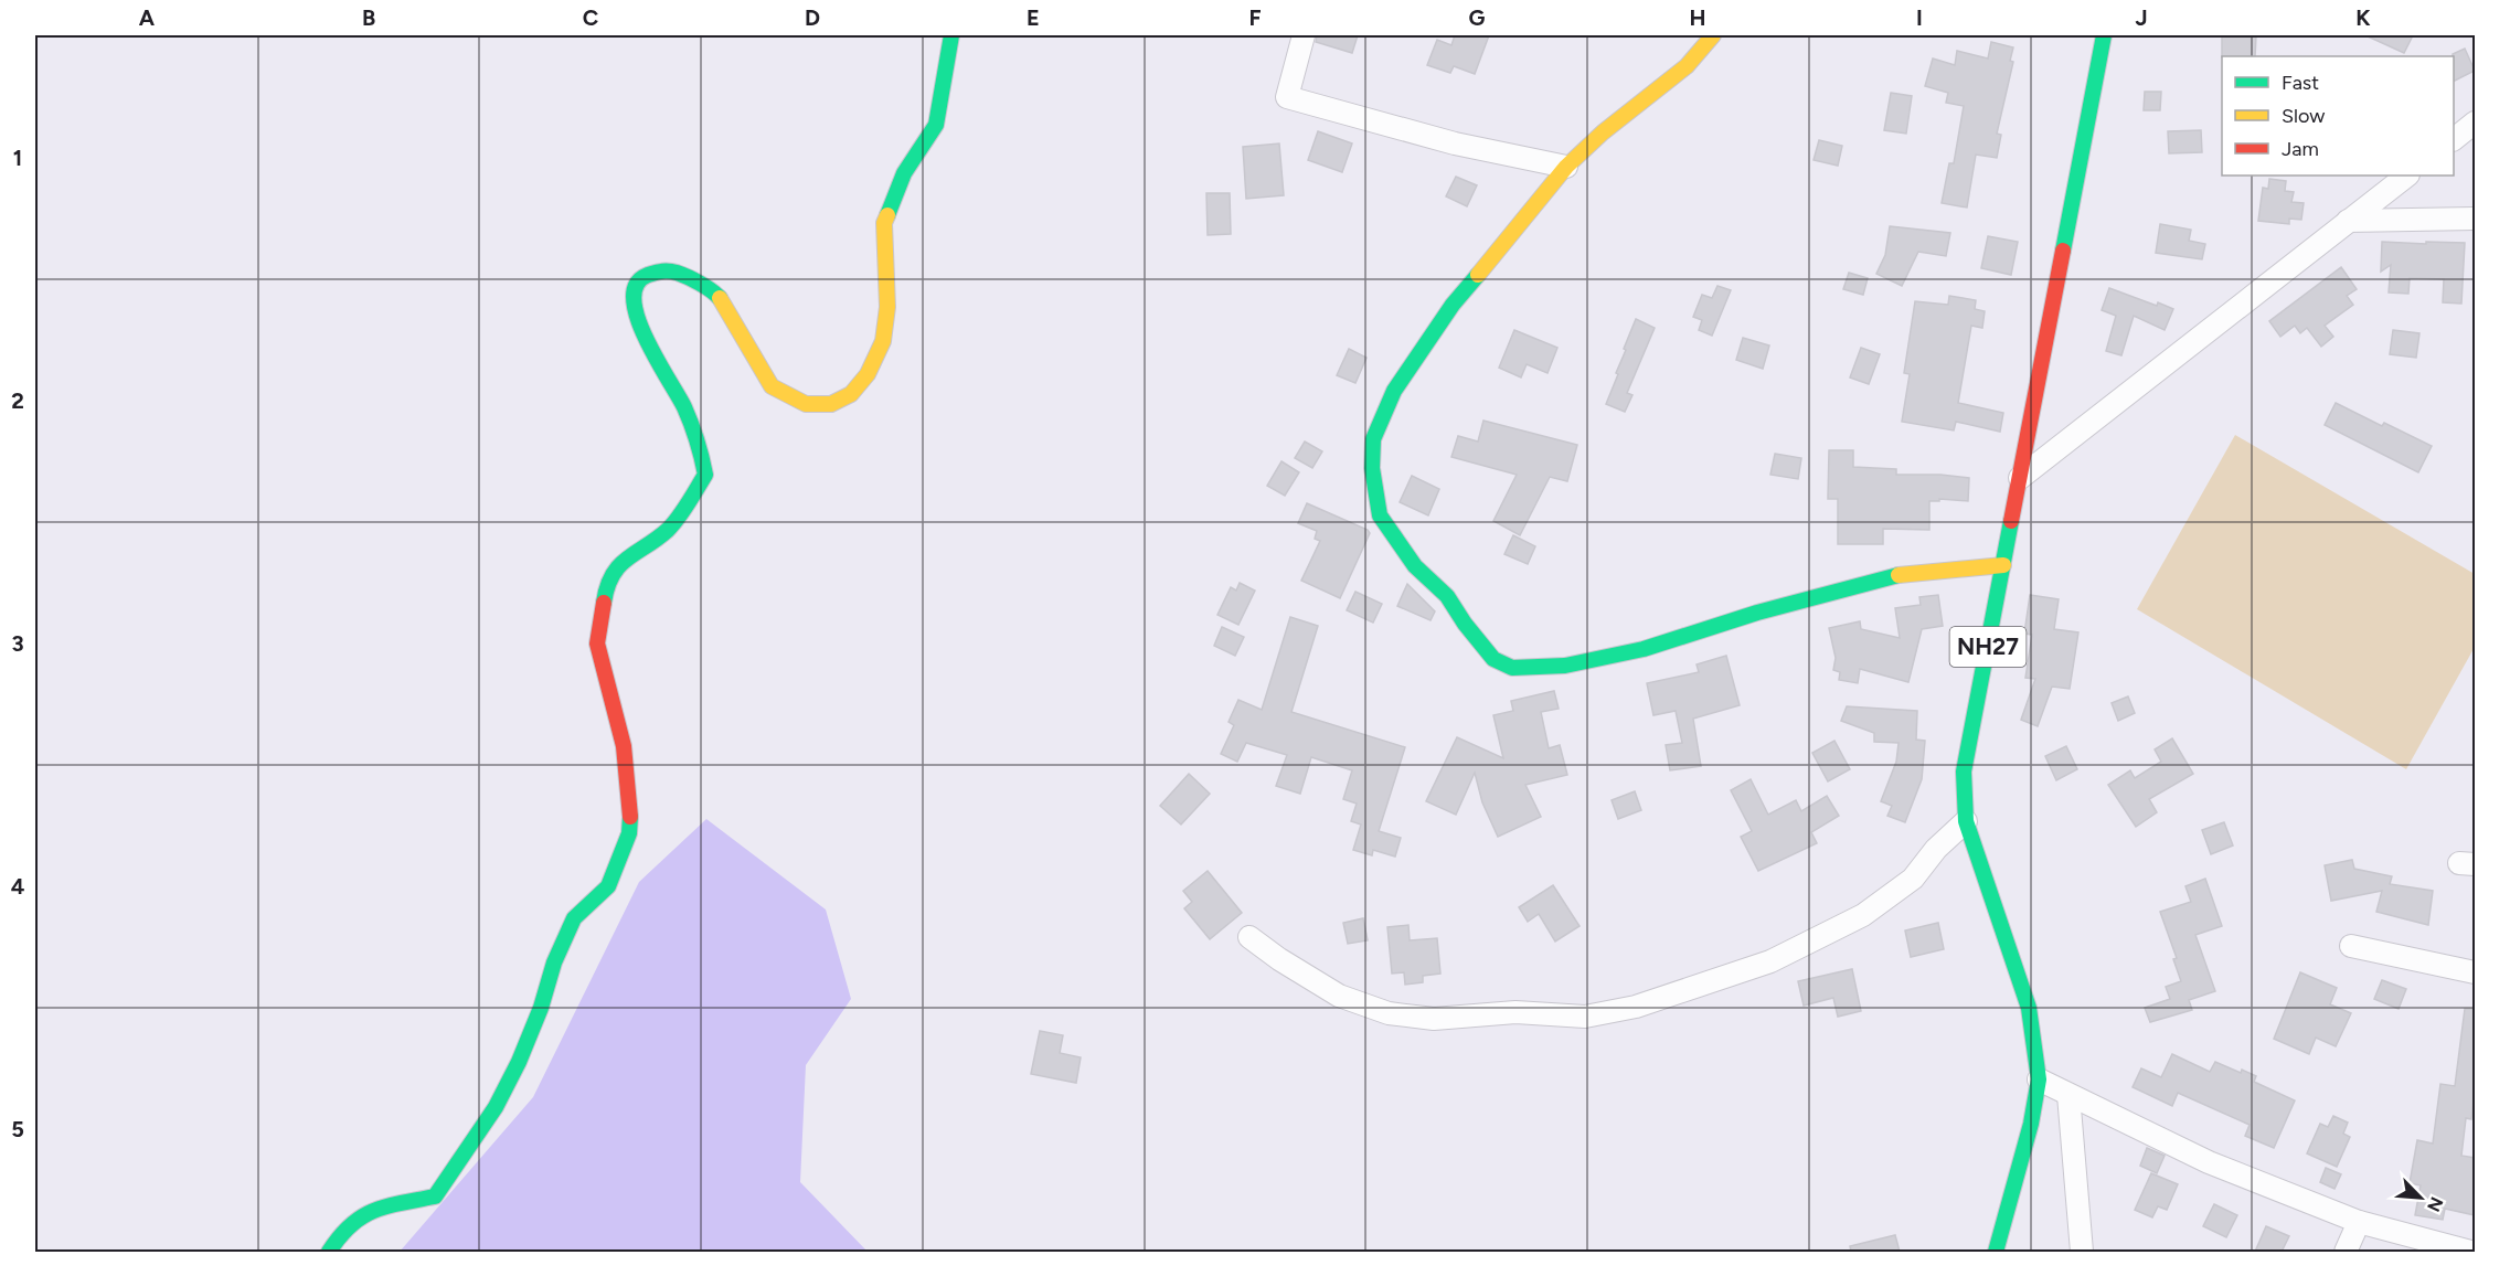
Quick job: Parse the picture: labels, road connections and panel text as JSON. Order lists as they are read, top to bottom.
{
  "streets": {
    "main road": ["NH27"]
  },
  "legend": ["Fast", "Slow", "Jam"],
  "north": "bottom right",
  "grid": {
    "columns": [
      "A",
      "B",
      "C",
      "D",
      "E",
      "F",
      "G",
      "H",
      "I",
      "J",
      "K"
    ],
    "rows": [
      "1",
      "2",
      "3",
      "4",
      "5"
    ]
  }
}
